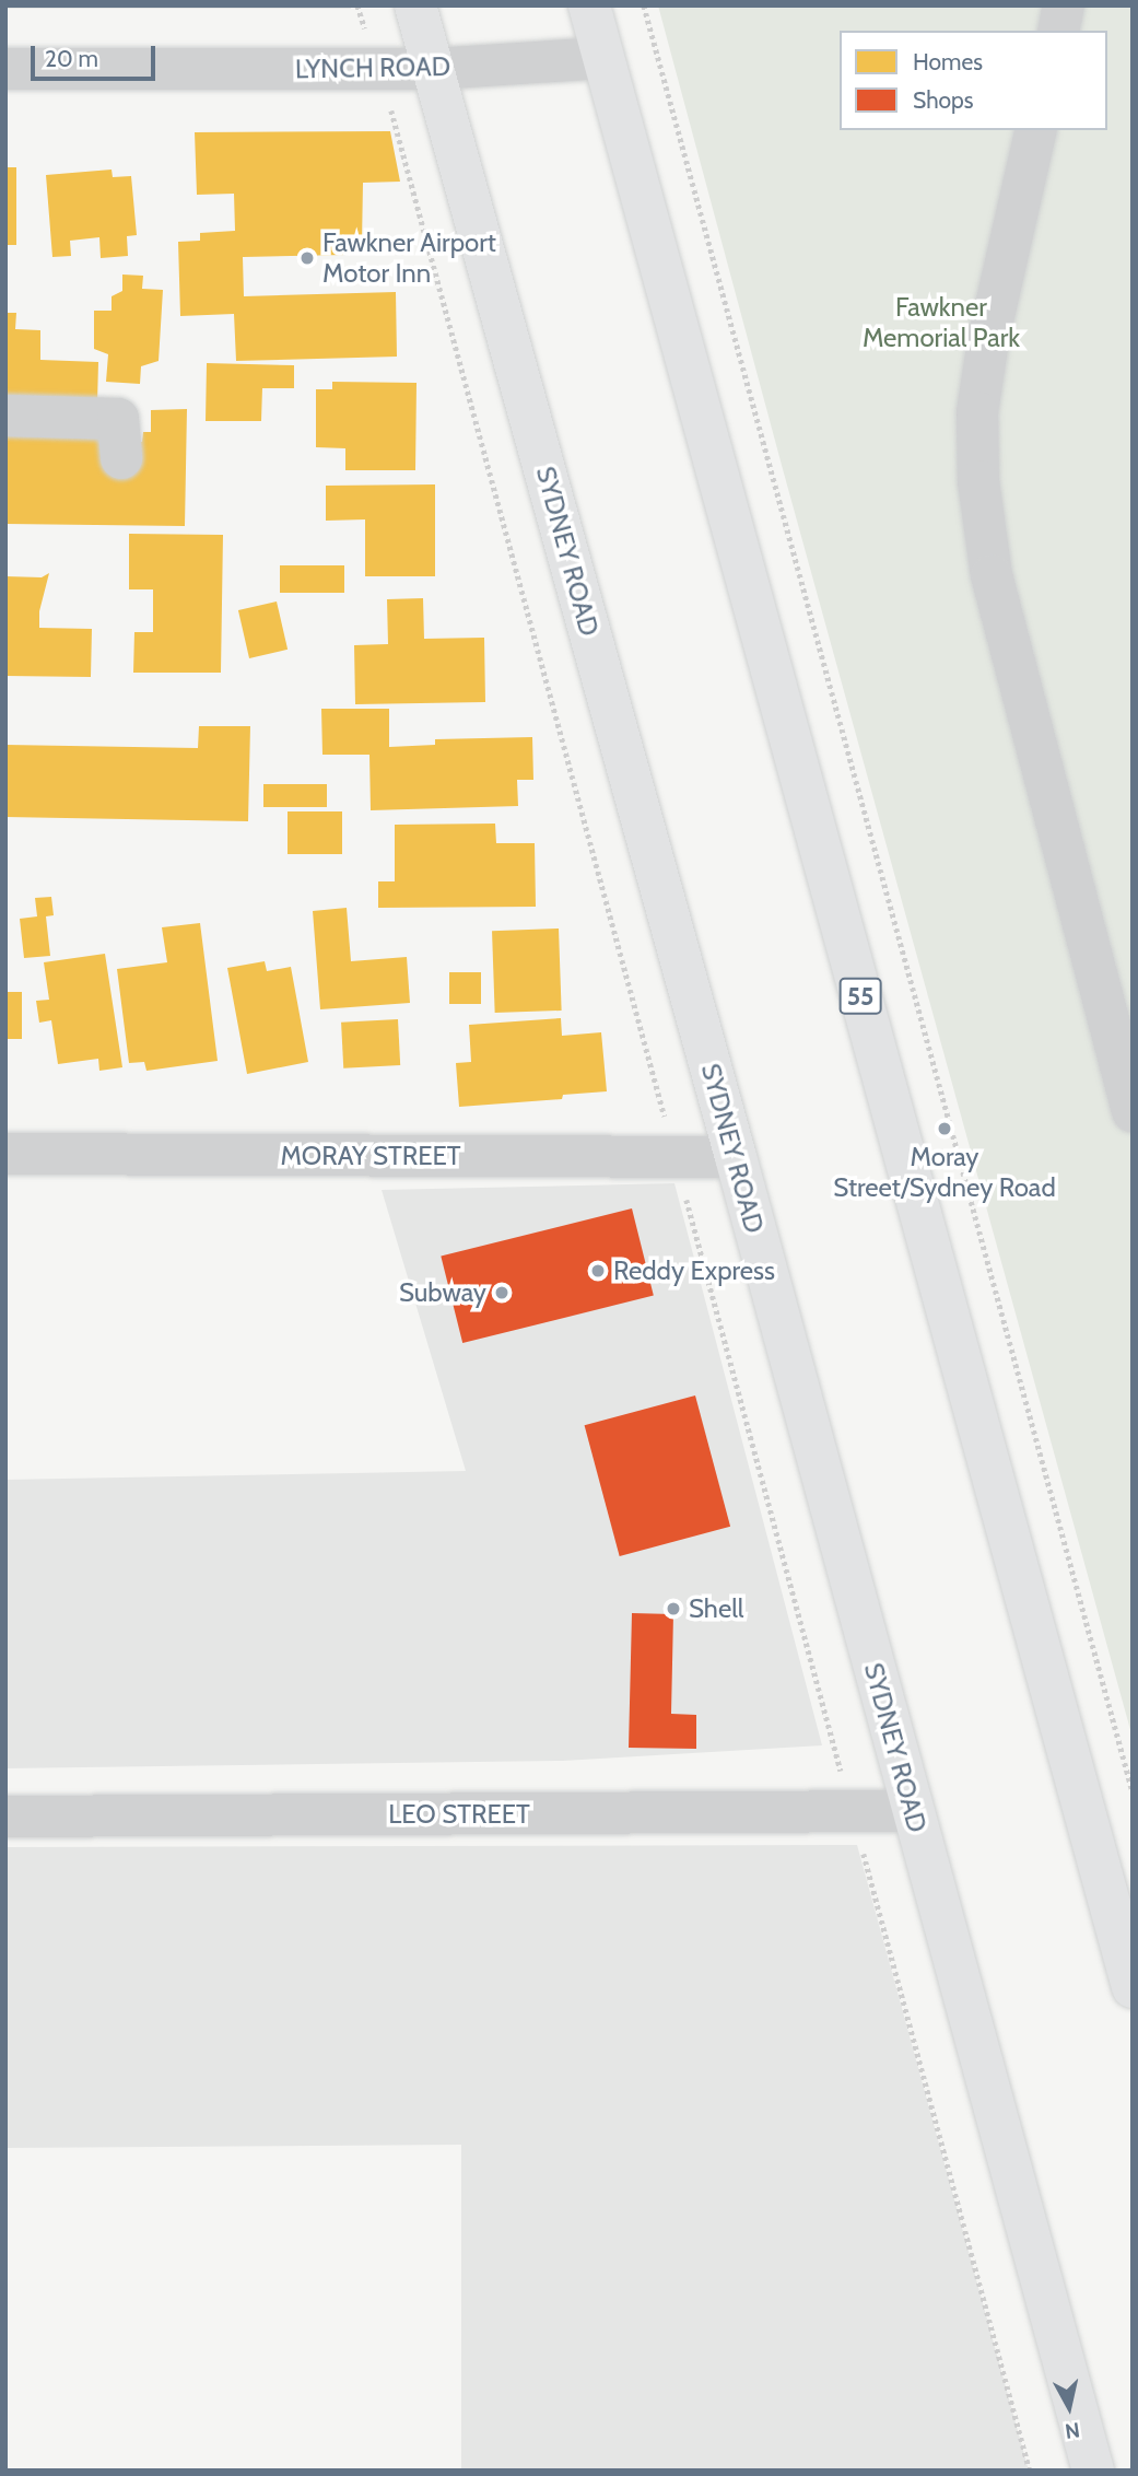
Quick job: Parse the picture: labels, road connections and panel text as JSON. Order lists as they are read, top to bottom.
{
  "streets": {
    "highway": ["SYDNEY ROAD", "55"],
    "street": ["LYNCH ROAD", "MORAY STREET", "LEO STREET"]
  },
  "crossings": [
    ["LYNCH ROAD", "SYDNEY ROAD"],
    ["LYNCH ROAD", "55"],
    ["SYDNEY ROAD", "MORAY STREET"],
    ["SYDNEY ROAD", "LEO STREET"]
  ],
  "parks": ["Fawkner Memorial Park"],
  "places": [
    "Fawkner Airport Motor Inn",
    "Moray Street/Sydney Road",
    "Reddy Express",
    "Subway",
    "Shell"
  ],
  "legend": ["Homes", "Shops"],
  "scale_bar": "20 m",
  "north": "bottom"
}
